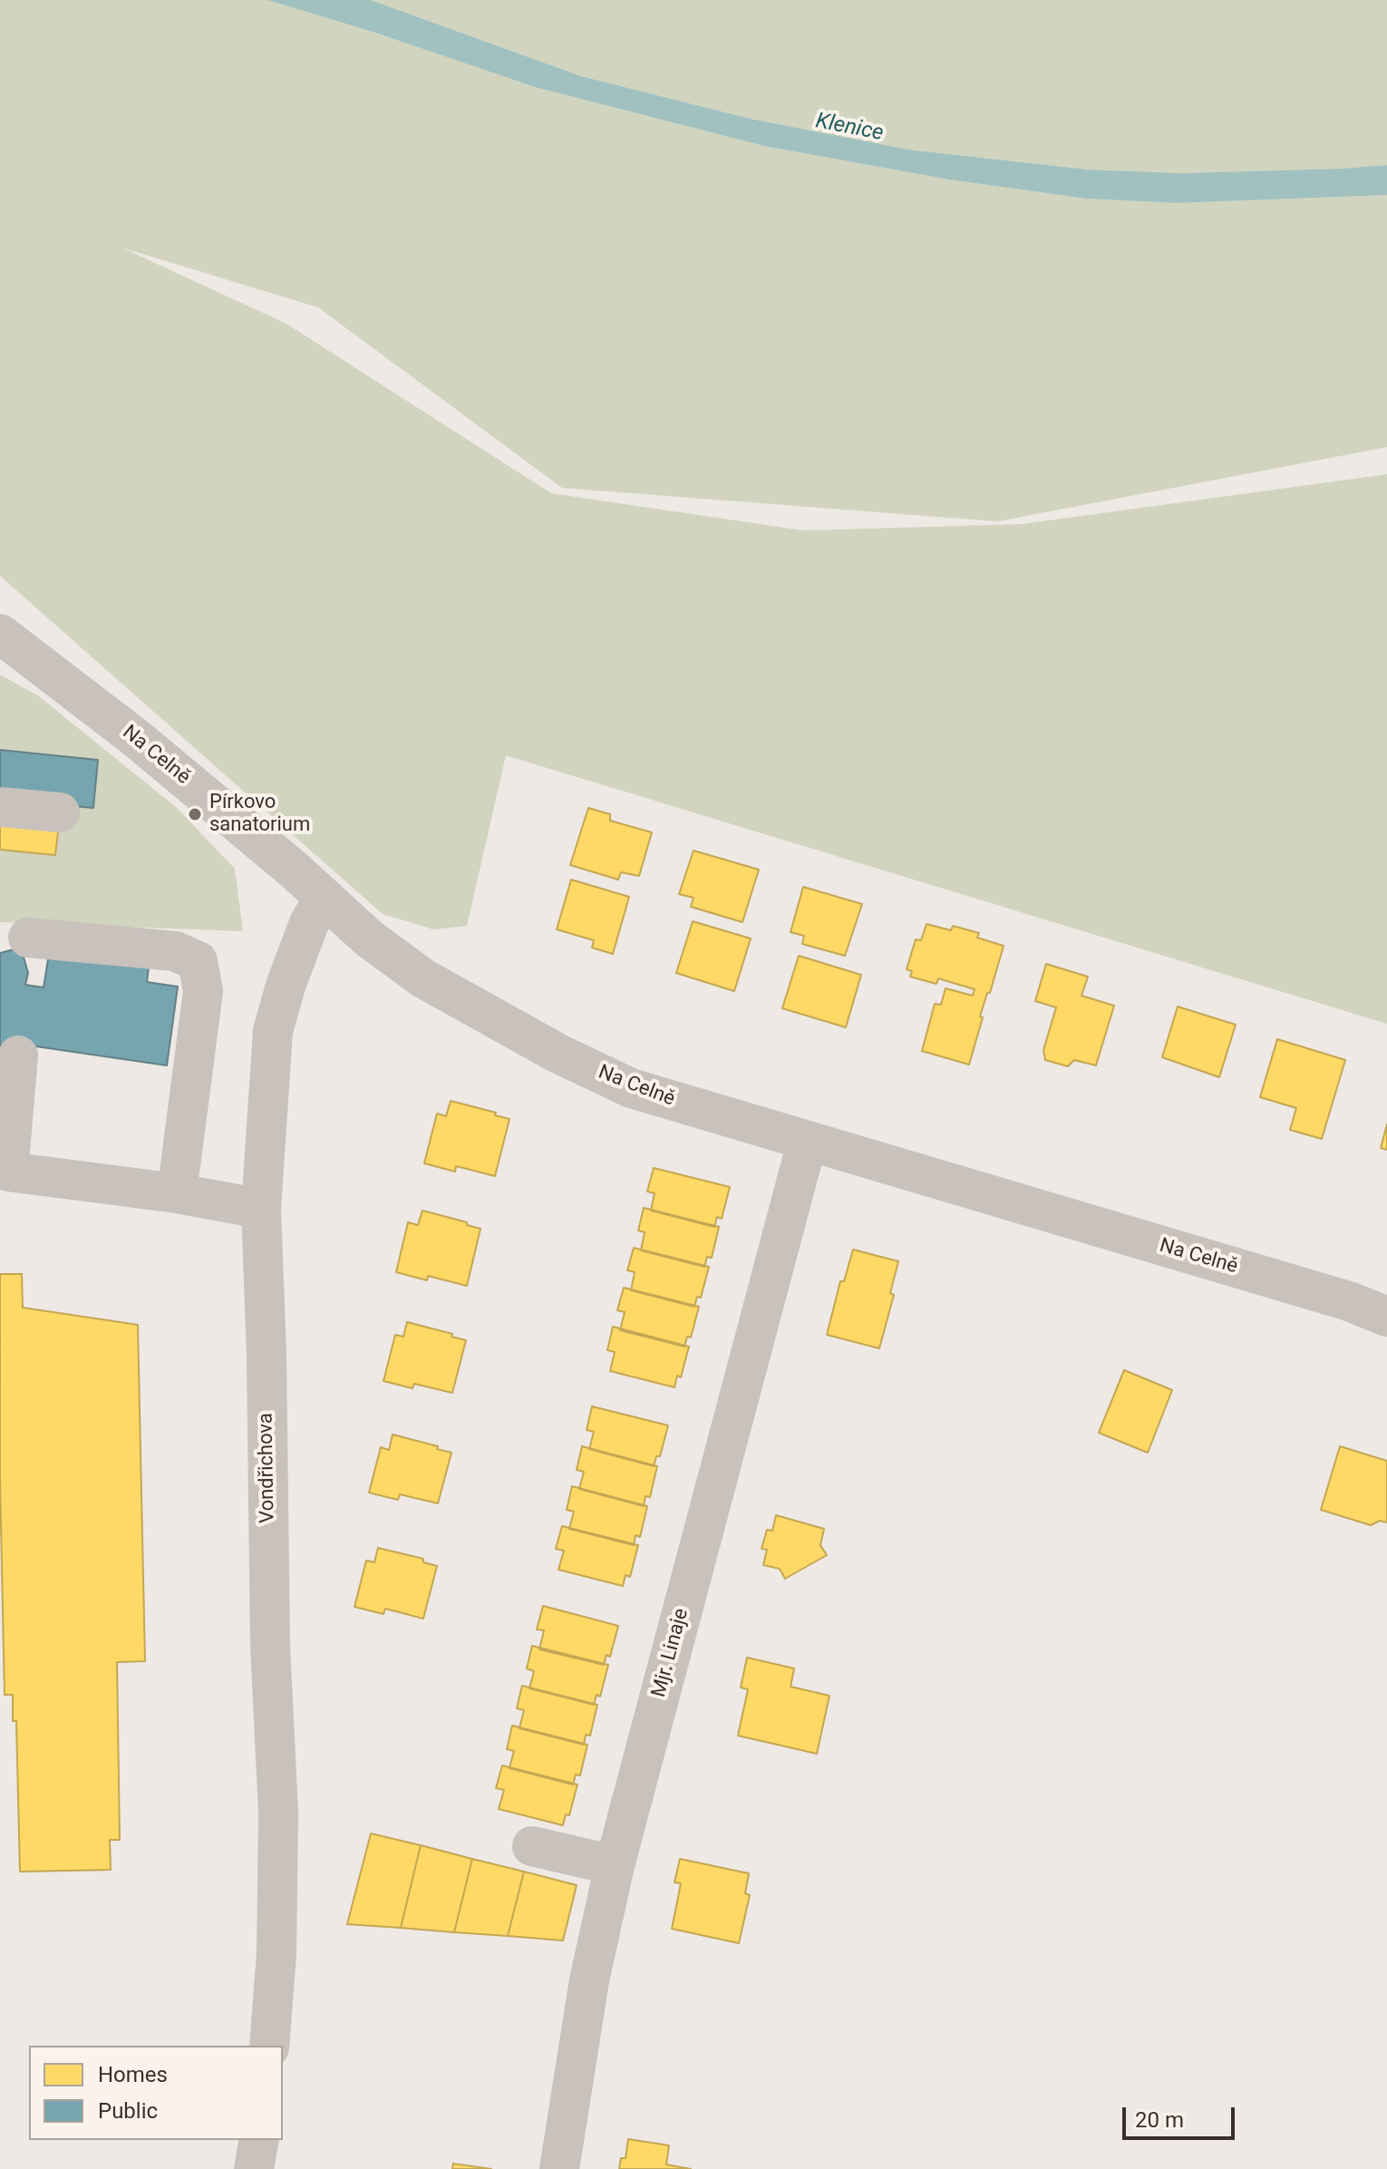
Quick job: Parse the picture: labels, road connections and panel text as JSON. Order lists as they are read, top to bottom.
{
  "streets": {
    "street": ["Na Celně", "Vondřichova", "Mjr. Linaje"]
  },
  "crossings": [
    ["Na Celně", "Vondřichova"],
    ["Na Celně", "Mjr. Linaje"]
  ],
  "water": ["Klenice"],
  "places": ["Pírkovo sanatorium"],
  "legend": ["Homes", "Public"],
  "scale_bar": "20 m"
}
